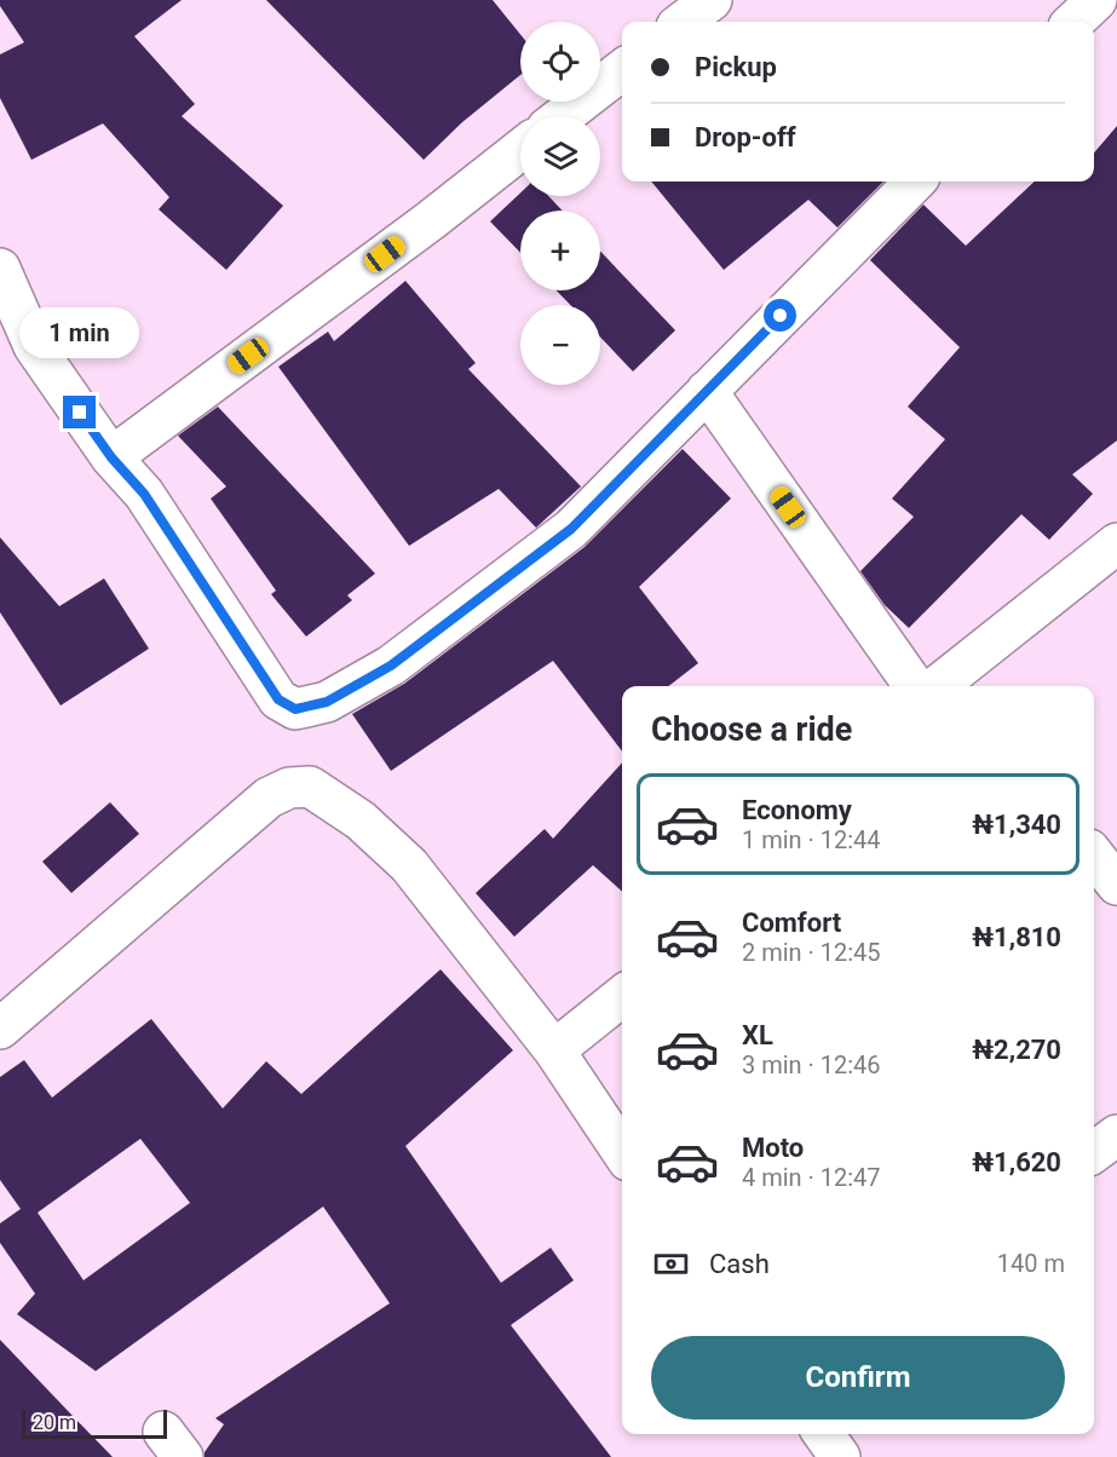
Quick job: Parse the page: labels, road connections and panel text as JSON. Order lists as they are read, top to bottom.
{
  "scale_bar": "20 m",
  "page": {
    "map_buttons": ["+", "−"],
    "banner": ["Pickup", "Drop-off"],
    "bubble": "1 min",
    "heading": "Choose a ride",
    "list": [
      {
        "name": "Economy",
        "note": "1 min · 12:44",
        "value": "₦1,340"
      },
      {
        "name": "Comfort",
        "note": "2 min · 12:45",
        "value": "₦1,810"
      },
      {
        "name": "XL",
        "note": "3 min · 12:46",
        "value": "₦2,270"
      },
      {
        "name": "Moto",
        "note": "4 min · 12:47",
        "value": "₦1,620"
      }
    ],
    "pay": ["Cash", "140 m"],
    "buttons": "Confirm",
    "scale": "20 m"
  }
}
